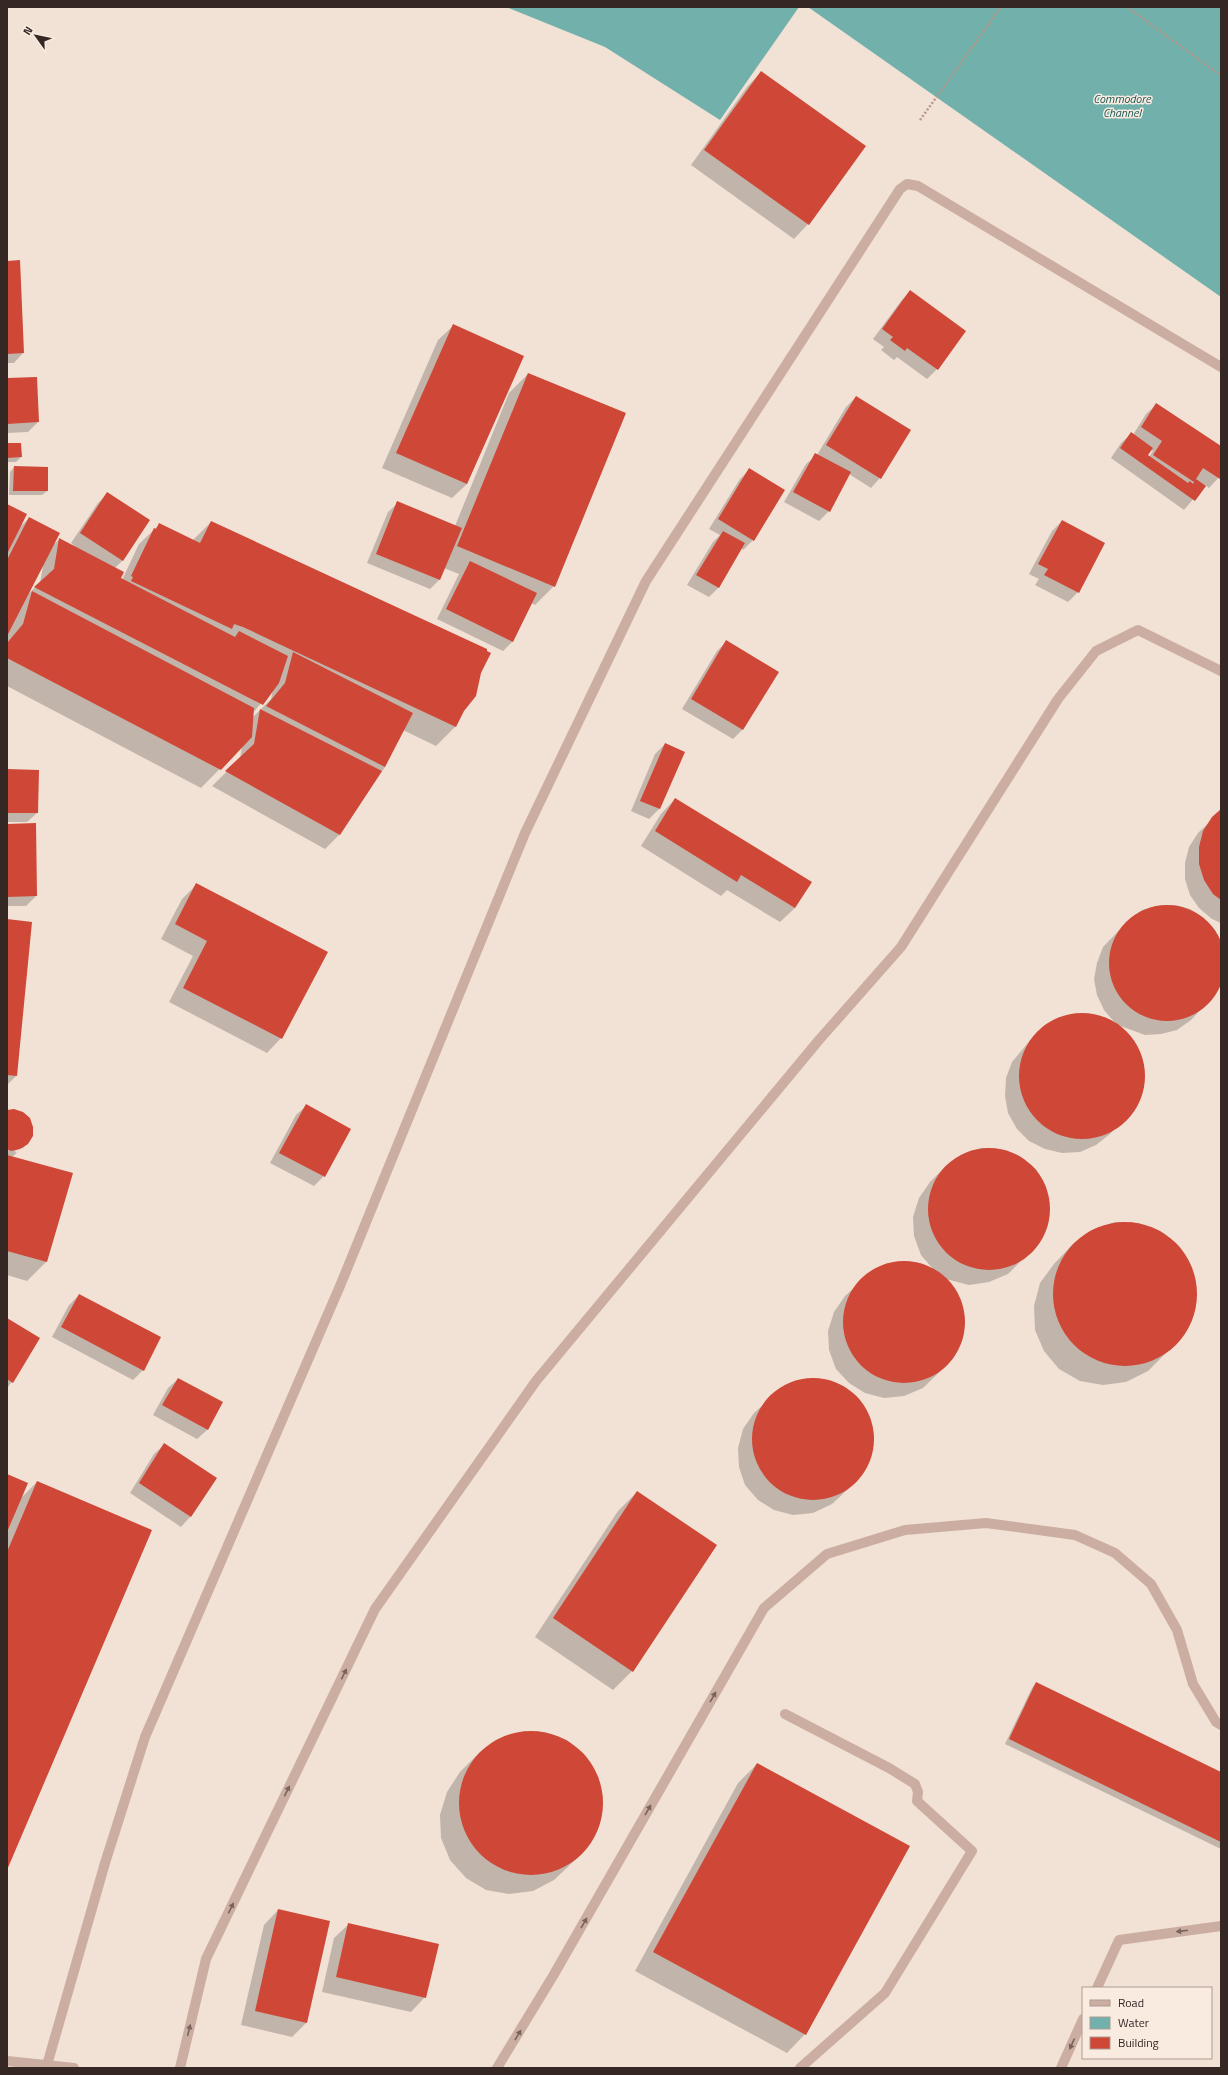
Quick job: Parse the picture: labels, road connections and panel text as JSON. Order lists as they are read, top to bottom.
{
  "water": ["Commodore Channel"],
  "legend": ["Road", "Water", "Building"],
  "north": "top left"
}
